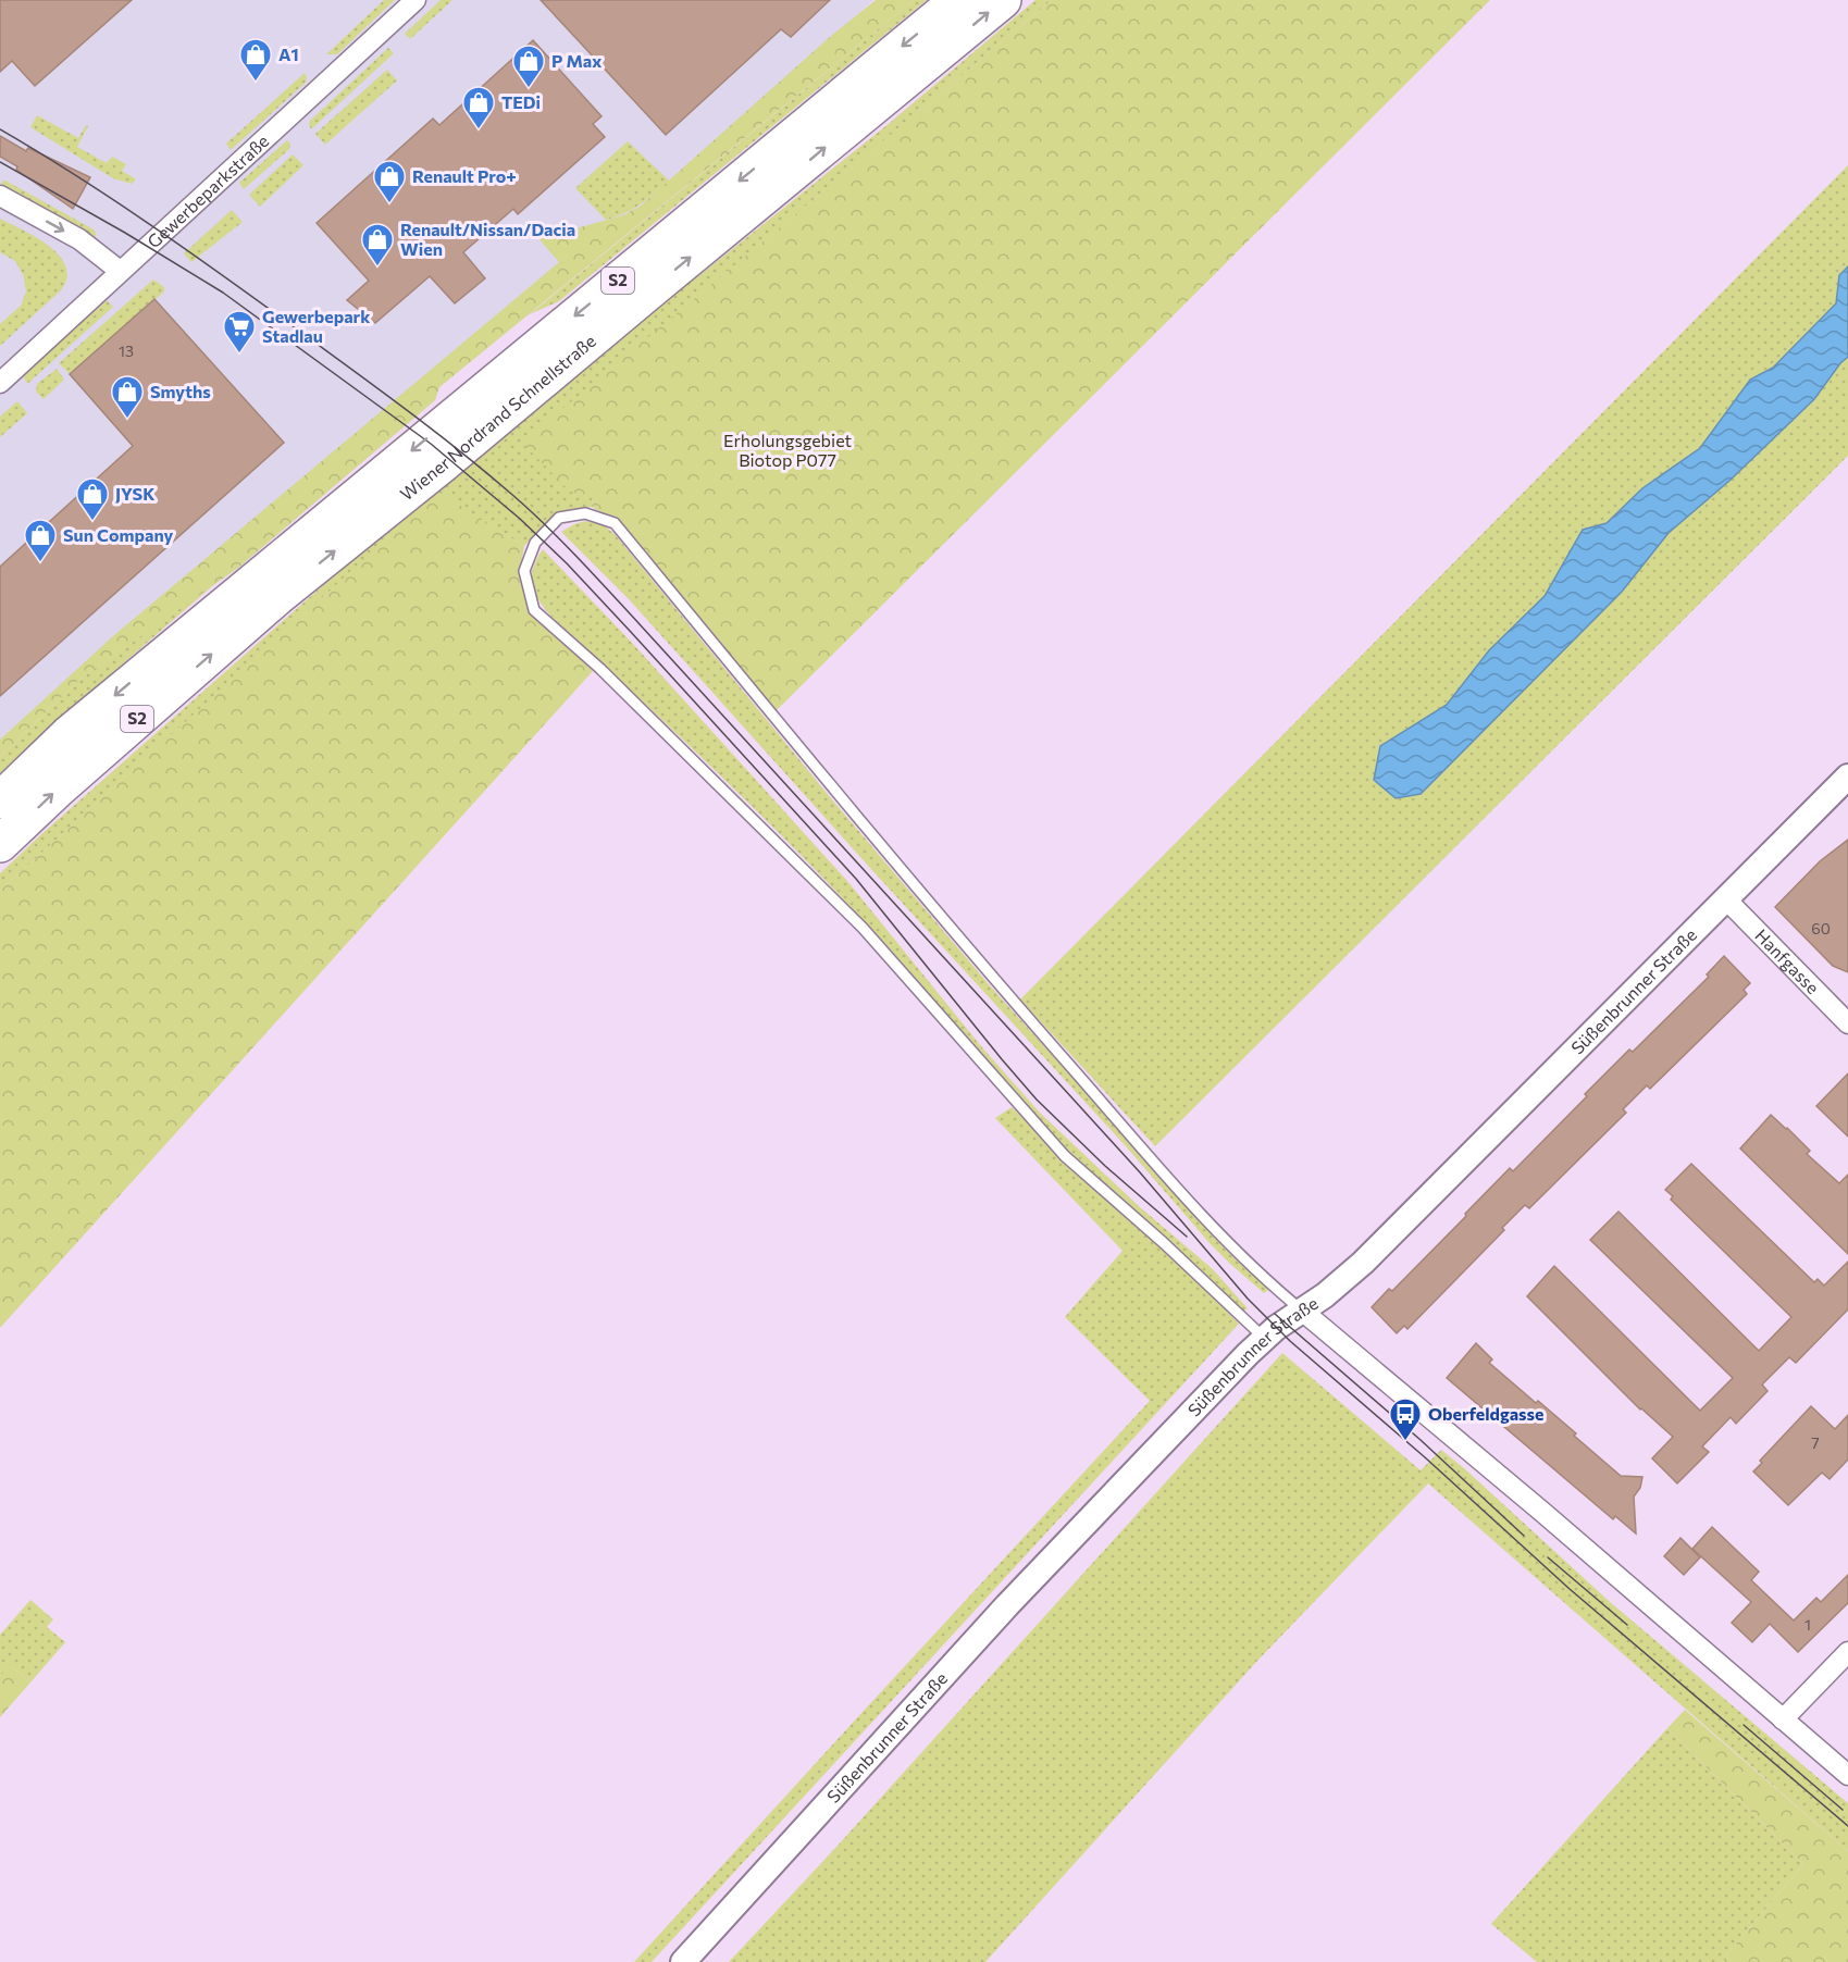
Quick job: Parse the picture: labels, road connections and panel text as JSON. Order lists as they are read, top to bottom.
{
  "streets": {
    "highway": ["S2", "Wiener Nordrand Schnellstraße"],
    "street": ["Gewerbeparkstraße", "Hanfgasse", "Süßenbrunner Straße"]
  },
  "crossings": [
    ["Hanfgasse", "Süßenbrunner Straße"]
  ],
  "parks": ["Erholungsgebiet Biotop P077"],
  "places": {
    "shop": [
      "A1",
      "P Max",
      "TEDi",
      "Renault Pro+",
      "Renault/Nissan/Dacia Wien",
      "Smyths",
      "JYSK",
      "Sun Company"
    ],
    "supermarket": ["Gewerbepark Stadlau"],
    "bus stop": ["Oberfeldgasse"]
  },
  "house_numbers": [
    "13",
    "60",
    "7",
    "1"
  ]
}
